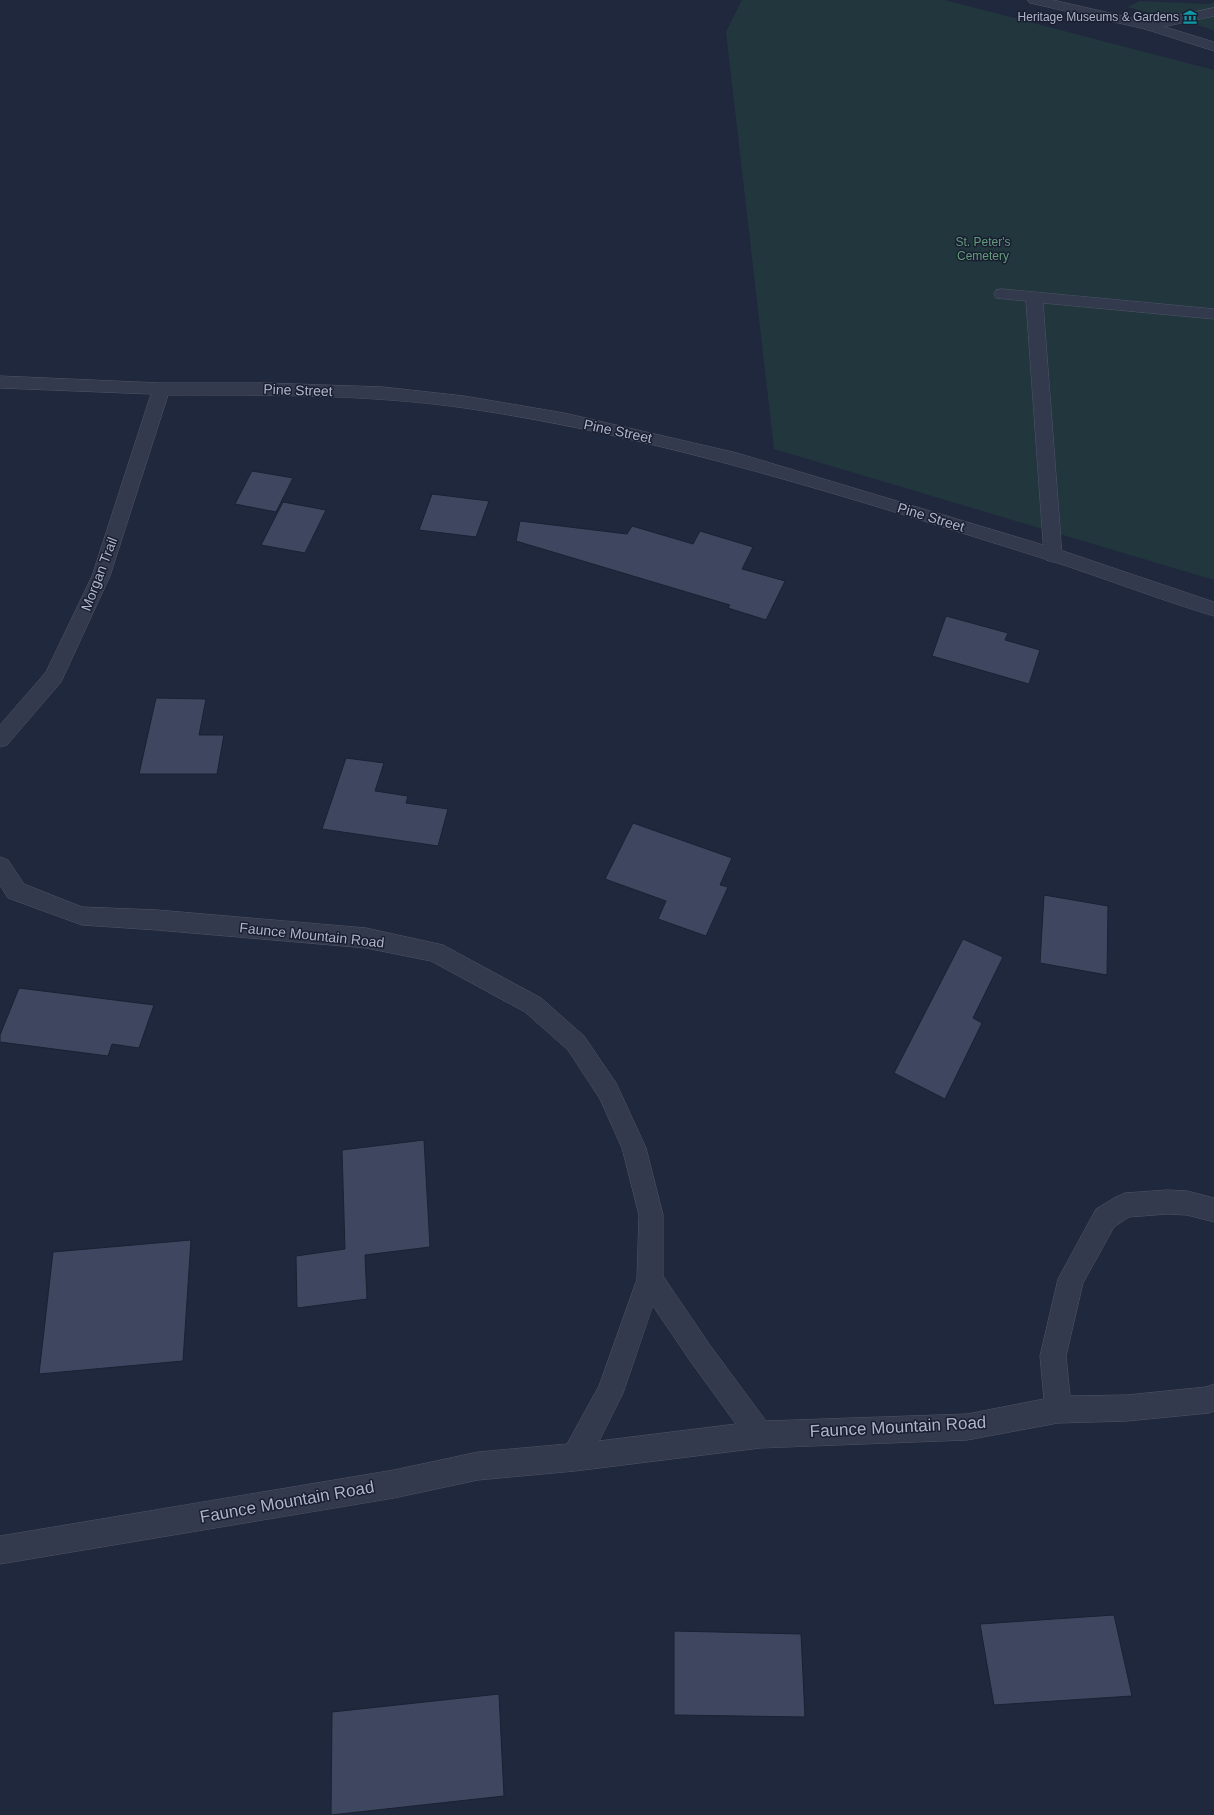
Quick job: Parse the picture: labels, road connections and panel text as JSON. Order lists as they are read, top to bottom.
{
  "streets": {
    "street": ["Pine Street", "Morgan Trail", "Faunce Mountain Road"]
  },
  "crossings": [
    ["Pine Street", "Morgan Trail"]
  ],
  "parks": ["St. Peter's Cemetery"],
  "places": {
    "museum": ["Heritage Museums & Gardens"]
  }
}
